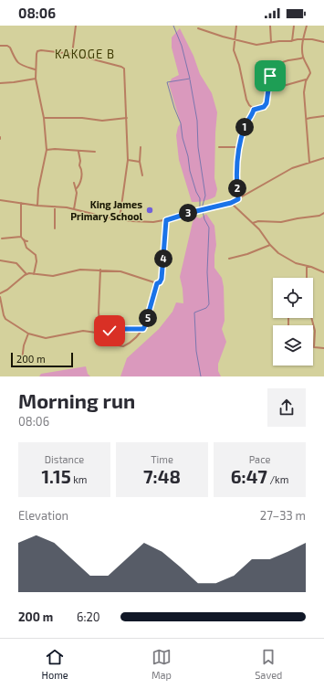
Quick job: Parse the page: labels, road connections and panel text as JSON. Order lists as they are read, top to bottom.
{
  "districts": ["KAKOGE B"],
  "places": ["King James Primary School"],
  "scale_bar": "200 m",
  "page": {
    "status": "08:06",
    "pins": [
      "1",
      "2",
      "3",
      "4",
      "5"
    ],
    "scale": "200 m",
    "heading": ["Morning run", "08:06"],
    "stats": [
      ["Distance", "1.15 km"],
      ["Time", "7:48"],
      ["Pace", "6:47 /km"]
    ],
    "chart": ["Elevation", "27–33 m"],
    "list": [
      {
        "name": "200 m",
        "note": "6:20"
      }
    ],
    "tabs": ["Home", "Map", "Saved"]
  }
}
